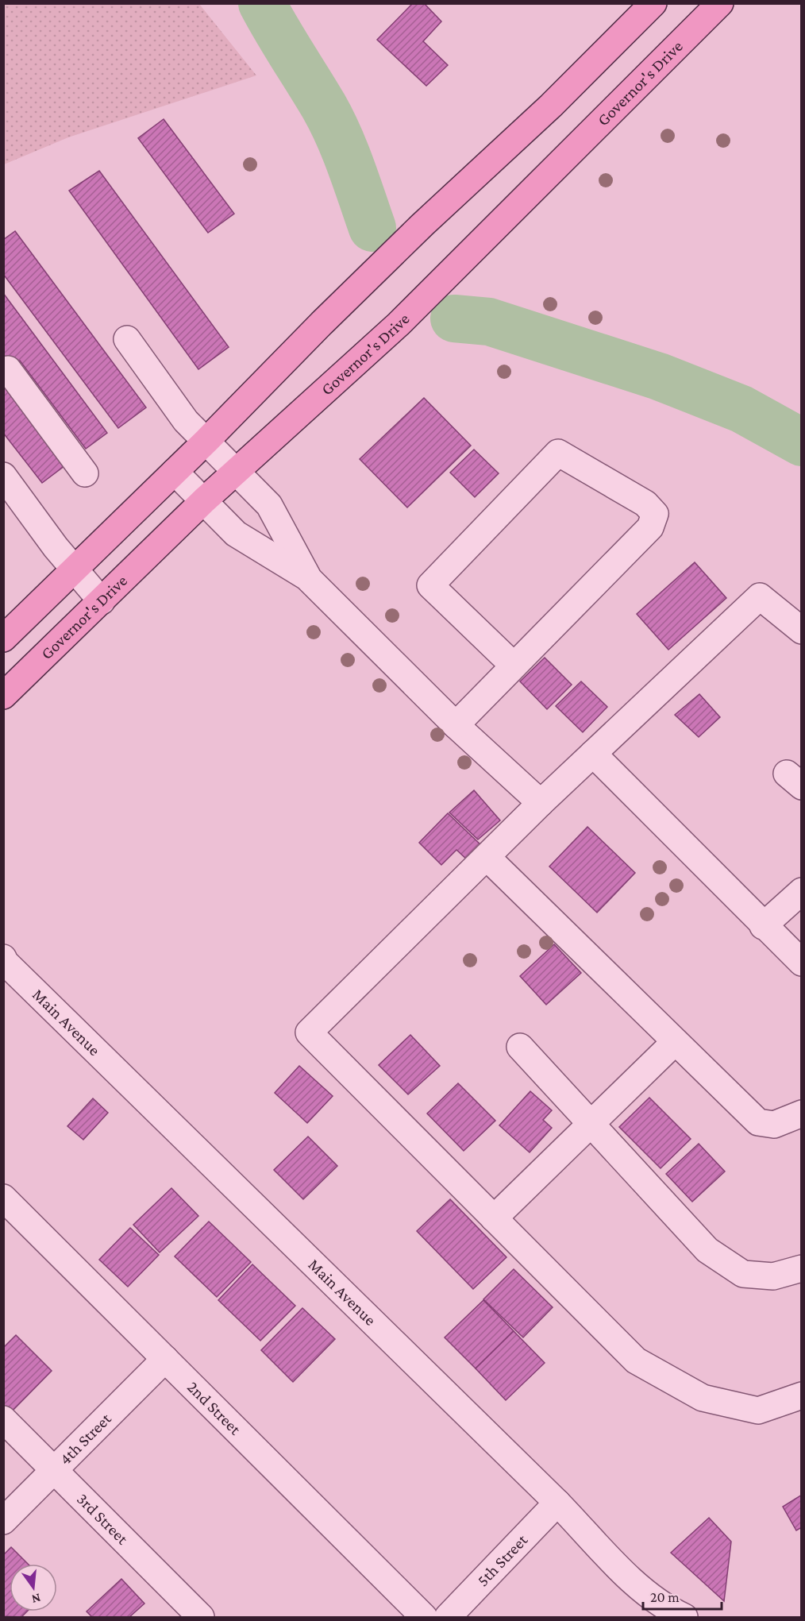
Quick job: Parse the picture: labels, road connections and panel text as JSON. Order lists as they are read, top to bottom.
{
  "streets": {
    "main road": ["Governor's Drive"],
    "street": [
      "Main Avenue",
      "2nd Street",
      "4th Street",
      "3rd Street",
      "5th Street"
    ]
  },
  "crossings": [
    ["Main Avenue", "5th Street"],
    ["2nd Street", "4th Street"],
    ["4th Street", "3rd Street"]
  ],
  "scale_bar": "20 m",
  "north": "bottom"
}
